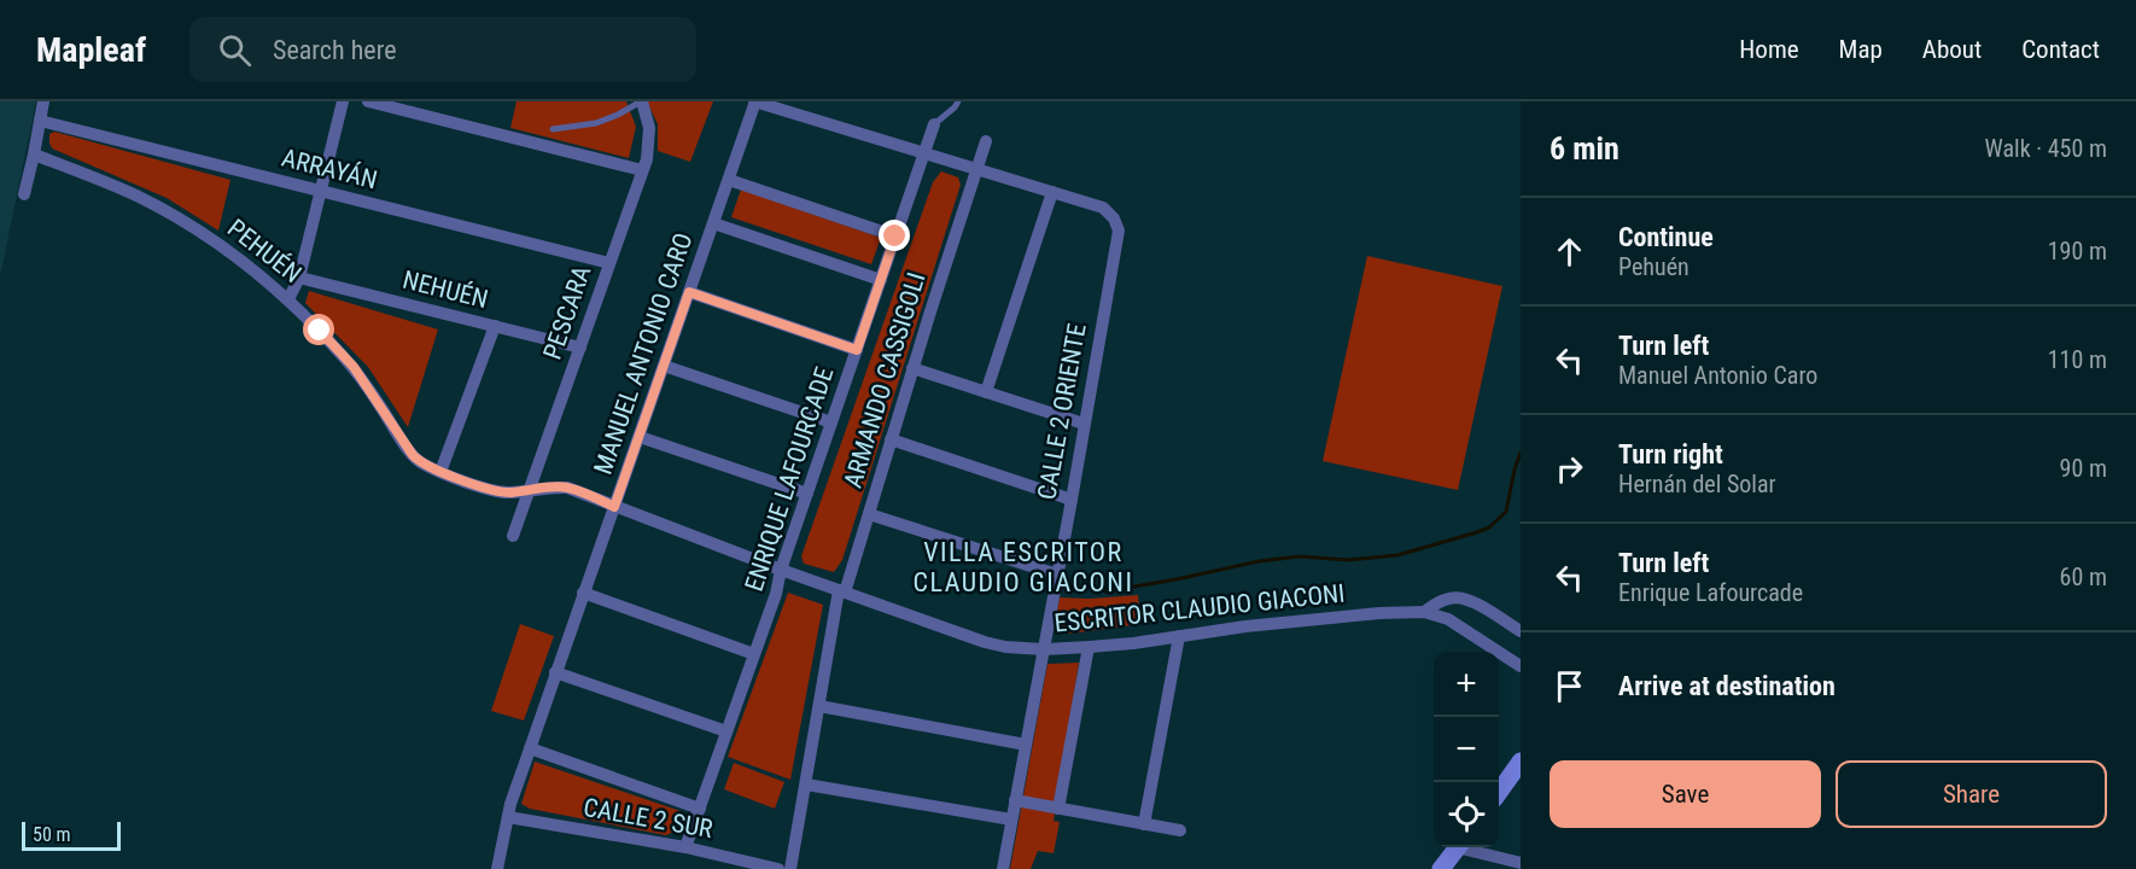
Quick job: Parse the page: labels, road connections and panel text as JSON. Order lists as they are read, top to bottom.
{
  "streets": {
    "street": [
      "ARRAYÁN",
      "PEHUÉN",
      "NEHUÉN",
      "PESCARA",
      "MANUEL ANTONIO CARO",
      "ARMANDO CASSIGOLI",
      "CALLE 2 ORIENTE",
      "ENRIQUE LAFOURCADE",
      "ESCRITOR CLAUDIO GIACONI",
      "CALLE 2 SUR"
    ]
  },
  "crossings": [
    ["ARRAYÁN", "PESCARA"],
    ["PEHUÉN", "PESCARA"],
    ["PEHUÉN", "MANUEL ANTONIO CARO"],
    ["PEHUÉN", "ESCRITOR CLAUDIO GIACONI"],
    ["NEHUÉN", "PESCARA"],
    ["MANUEL ANTONIO CARO", "ESCRITOR CLAUDIO GIACONI"],
    ["MANUEL ANTONIO CARO", "CALLE 2 SUR"],
    ["ARMANDO CASSIGOLI", "ESCRITOR CLAUDIO GIACONI"],
    ["CALLE 2 ORIENTE", "ESCRITOR CLAUDIO GIACONI"],
    ["ENRIQUE LAFOURCADE", "ESCRITOR CLAUDIO GIACONI"],
    ["ENRIQUE LAFOURCADE", "CALLE 2 SUR"]
  ],
  "districts": ["VILLA ESCRITOR CLAUDIO GIACONI"],
  "scale_bar": "50 m",
  "page": {
    "header": "Mapleaf",
    "search": "Search here",
    "nav": [
      "Home",
      "Map",
      "About",
      "Contact"
    ],
    "heading": ["6 min", "Walk · 450 m"],
    "list": [
      ["Continue", "Pehuén", "190 m"],
      ["Turn left", "Manuel Antonio Caro", "110 m"],
      ["Turn right", "Hernán del Solar", "90 m"],
      ["Turn left", "Enrique Lafourcade", "60 m"],
      "Arrive at destination"
    ],
    "map_buttons": ["+", "−"],
    "buttons": ["Save", "Share"],
    "scale": "50 m"
  }
}
